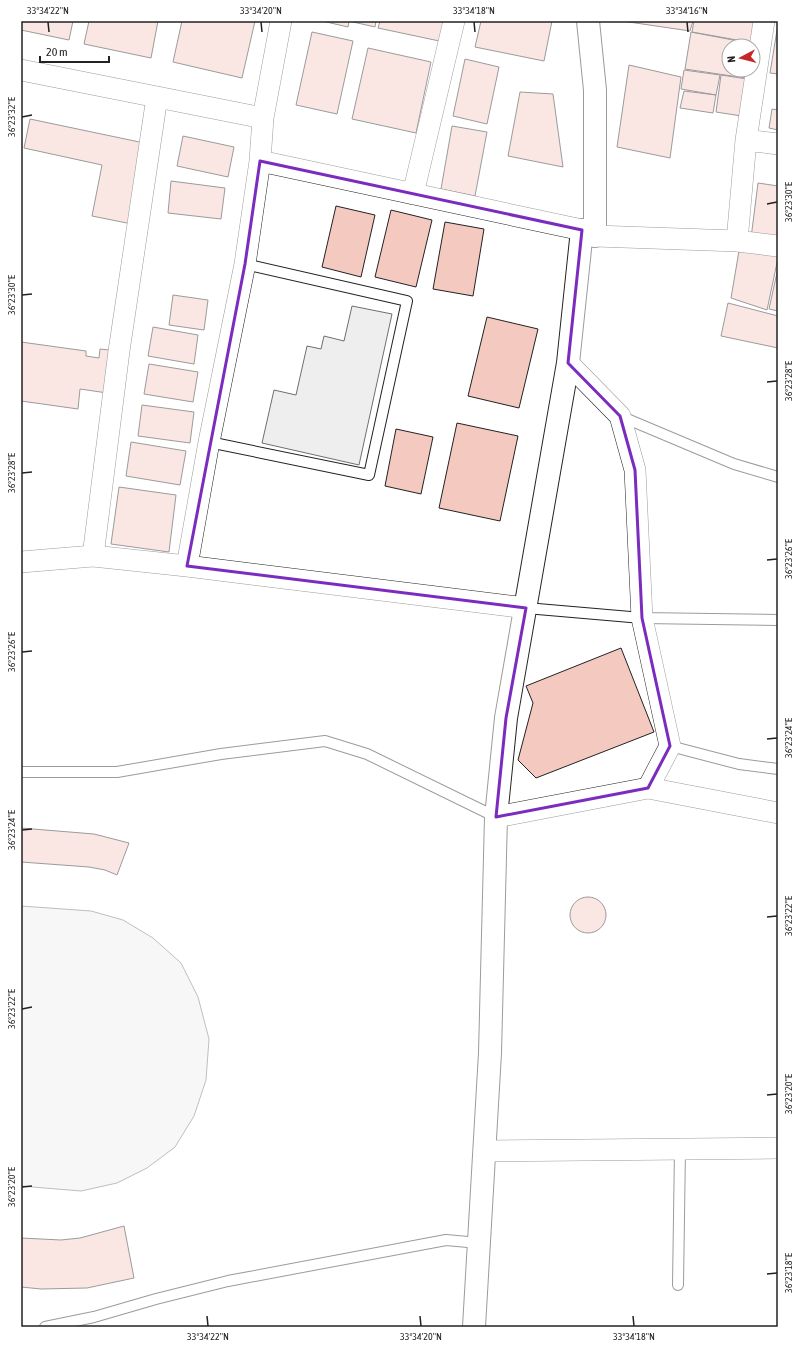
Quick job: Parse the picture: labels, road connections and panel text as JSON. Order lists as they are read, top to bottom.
{
  "scale_bar": "20 m",
  "north": "left",
  "coordinates": [
    "33°34'22\"N",
    "33°34'20\"N",
    "33°34'18\"N",
    "33°34'16\"N",
    "36°23'32\"E",
    "36°23'30\"E",
    "36°23'28\"E",
    "36°23'26\"E",
    "36°23'24\"E",
    "36°23'22\"E",
    "36°23'20\"E",
    "36°23'18\"E"
  ]
}
